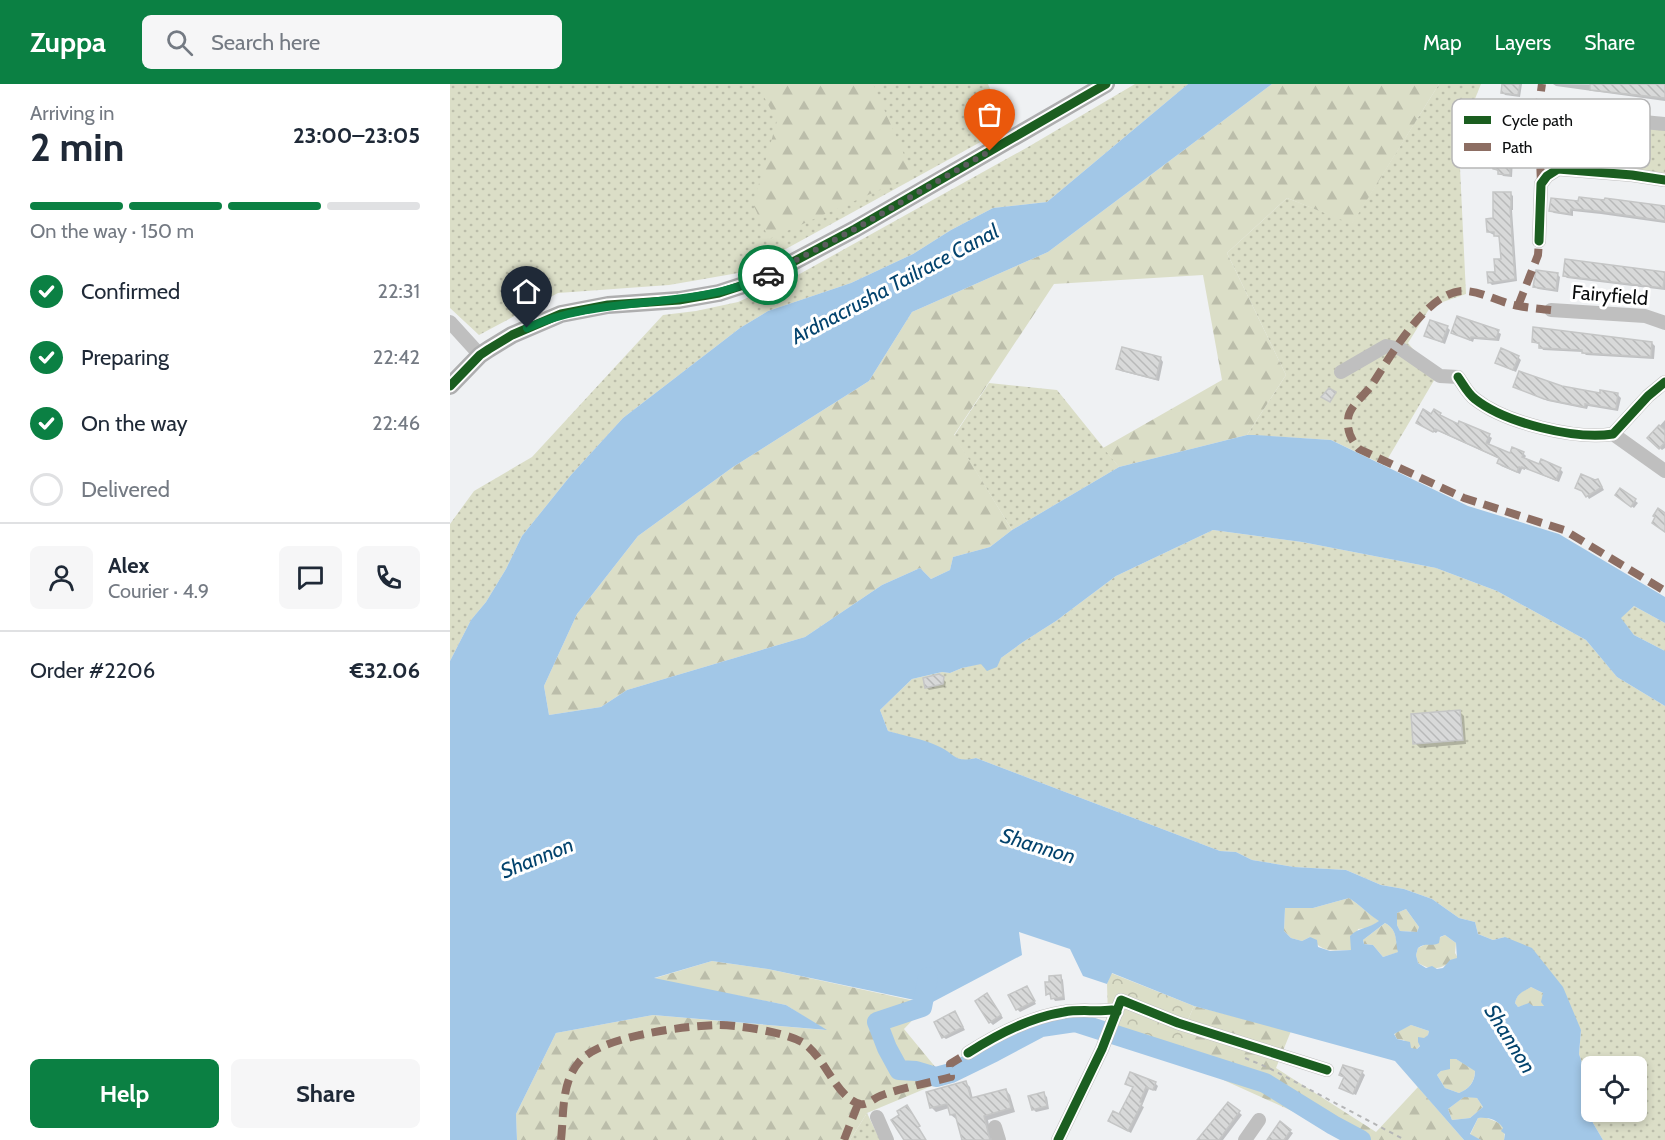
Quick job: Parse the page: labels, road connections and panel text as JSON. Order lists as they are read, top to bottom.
{
  "streets": {
    "street": ["Fairyfield"]
  },
  "water": ["Ardnacrusha Tailrace Canal", "Shannon"],
  "legend": ["Cycle path", "Path"],
  "page": {
    "header": "Zuppa",
    "search": "Search here",
    "nav": ["Map", "Layers", "Share"],
    "heading": ["2 min", "Arriving in", "23:00–23:05"],
    "panel": [
      "Alex",
      "Courier · 4.9",
      "Order #2206",
      "€32.06"
    ],
    "bar": "On the way · 150 m",
    "list": [
      ["Confirmed", "22:31"],
      ["Preparing", "22:42"],
      ["On the way", "22:46"],
      "Delivered"
    ],
    "buttons": ["Help", "Share"]
  }
}
